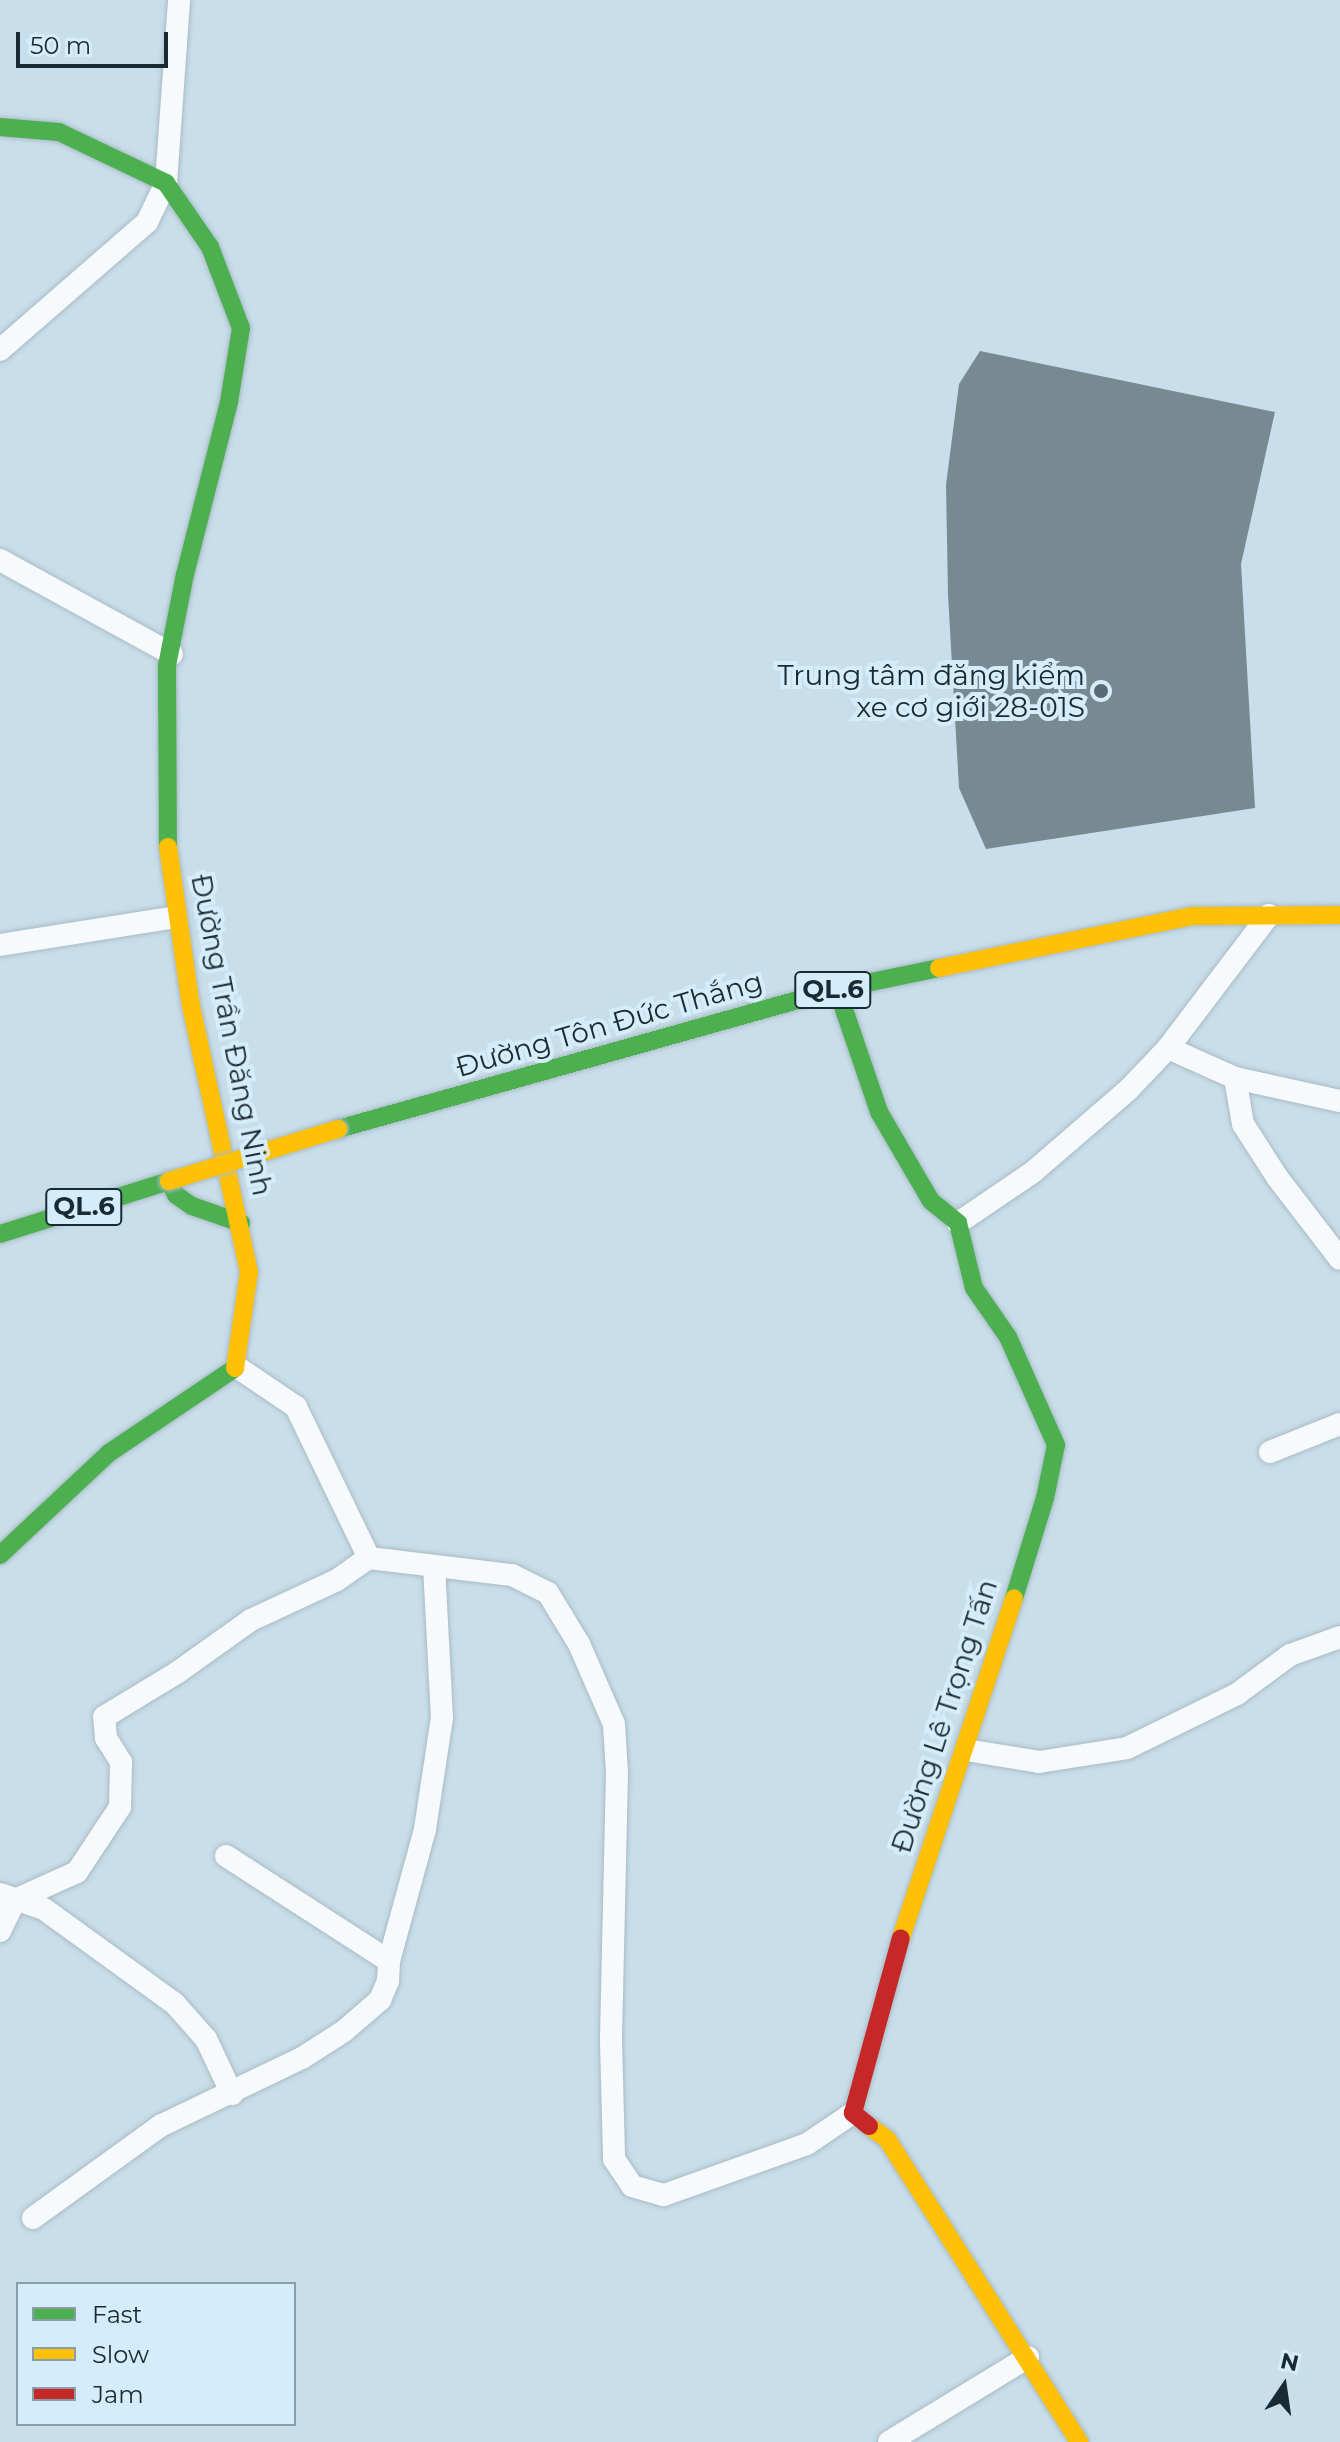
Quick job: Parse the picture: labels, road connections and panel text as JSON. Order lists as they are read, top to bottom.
{
  "streets": {
    "main road": [
      "QL.6",
      "Đường Tôn Đức Thắng",
      "Đường Trần Đăng Ninh",
      "Đường Lê Trọng Tấn"
    ]
  },
  "places": ["Trung tâm đăng kiểm xe cơ giới 28-01S"],
  "legend": ["Fast", "Slow", "Jam"],
  "scale_bar": "50 m",
  "north": "top"
}
